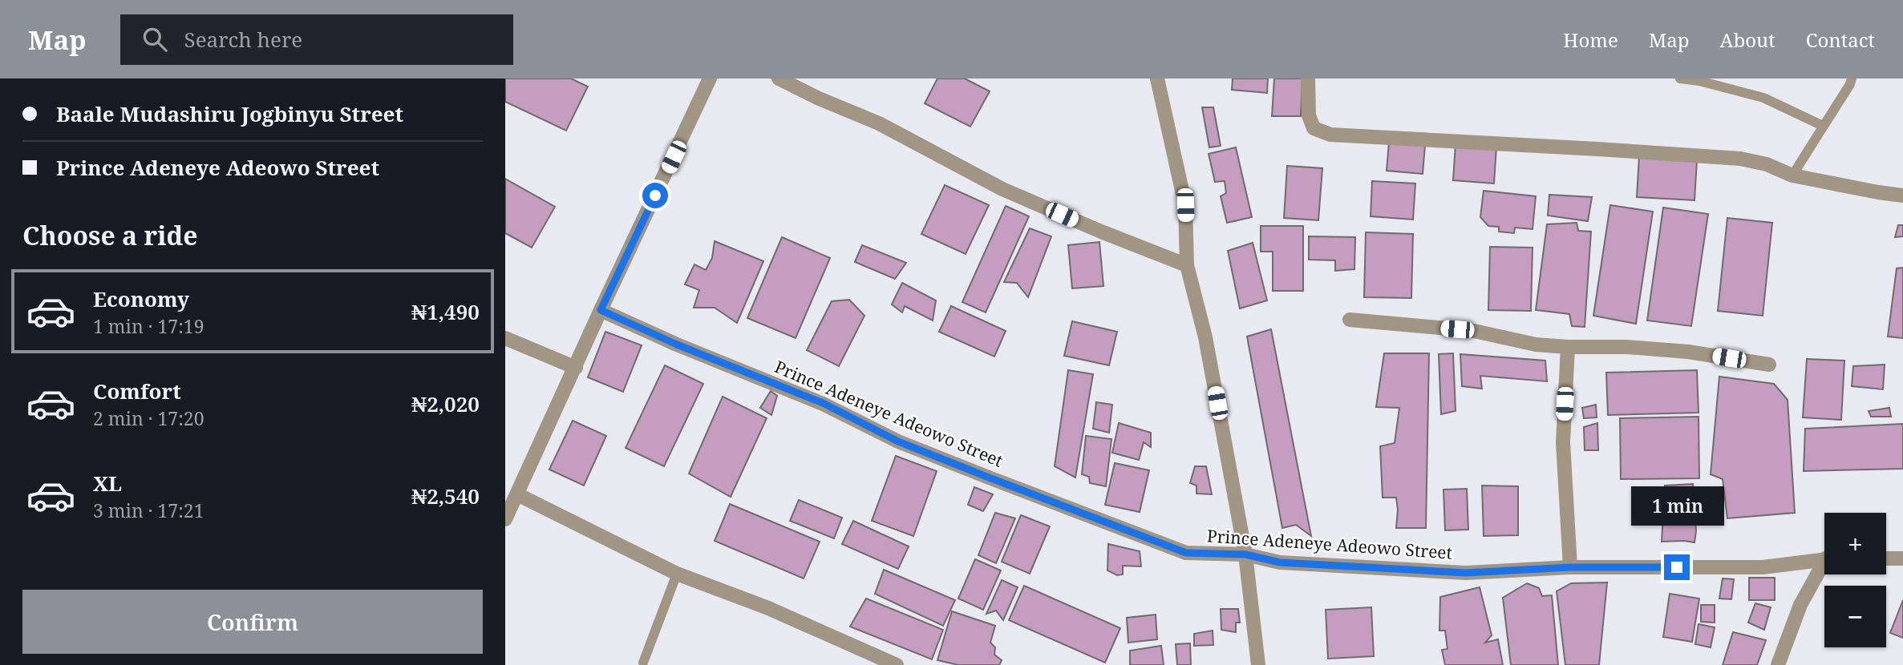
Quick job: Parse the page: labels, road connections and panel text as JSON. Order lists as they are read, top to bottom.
{
  "streets": {
    "street": ["Prince Adeneye Adeowo Street"]
  },
  "page": {
    "header": "Map",
    "search": "Search here",
    "nav": [
      "Home",
      "Map",
      "About",
      "Contact"
    ],
    "banner": ["Baale Mudashiru Jogbinyu Street", "Prince Adeneye Adeowo Street"],
    "heading": "Choose a ride",
    "list": [
      {
        "name": "Economy",
        "note": "1 min · 17:19",
        "value": "₦1,490"
      },
      {
        "name": "Comfort",
        "note": "2 min · 17:20",
        "value": "₦2,020"
      },
      {
        "name": "XL",
        "note": "3 min · 17:21",
        "value": "₦2,540"
      }
    ],
    "bubble": "1 min",
    "map_buttons": ["+", "−"],
    "buttons": "Confirm"
  }
}
